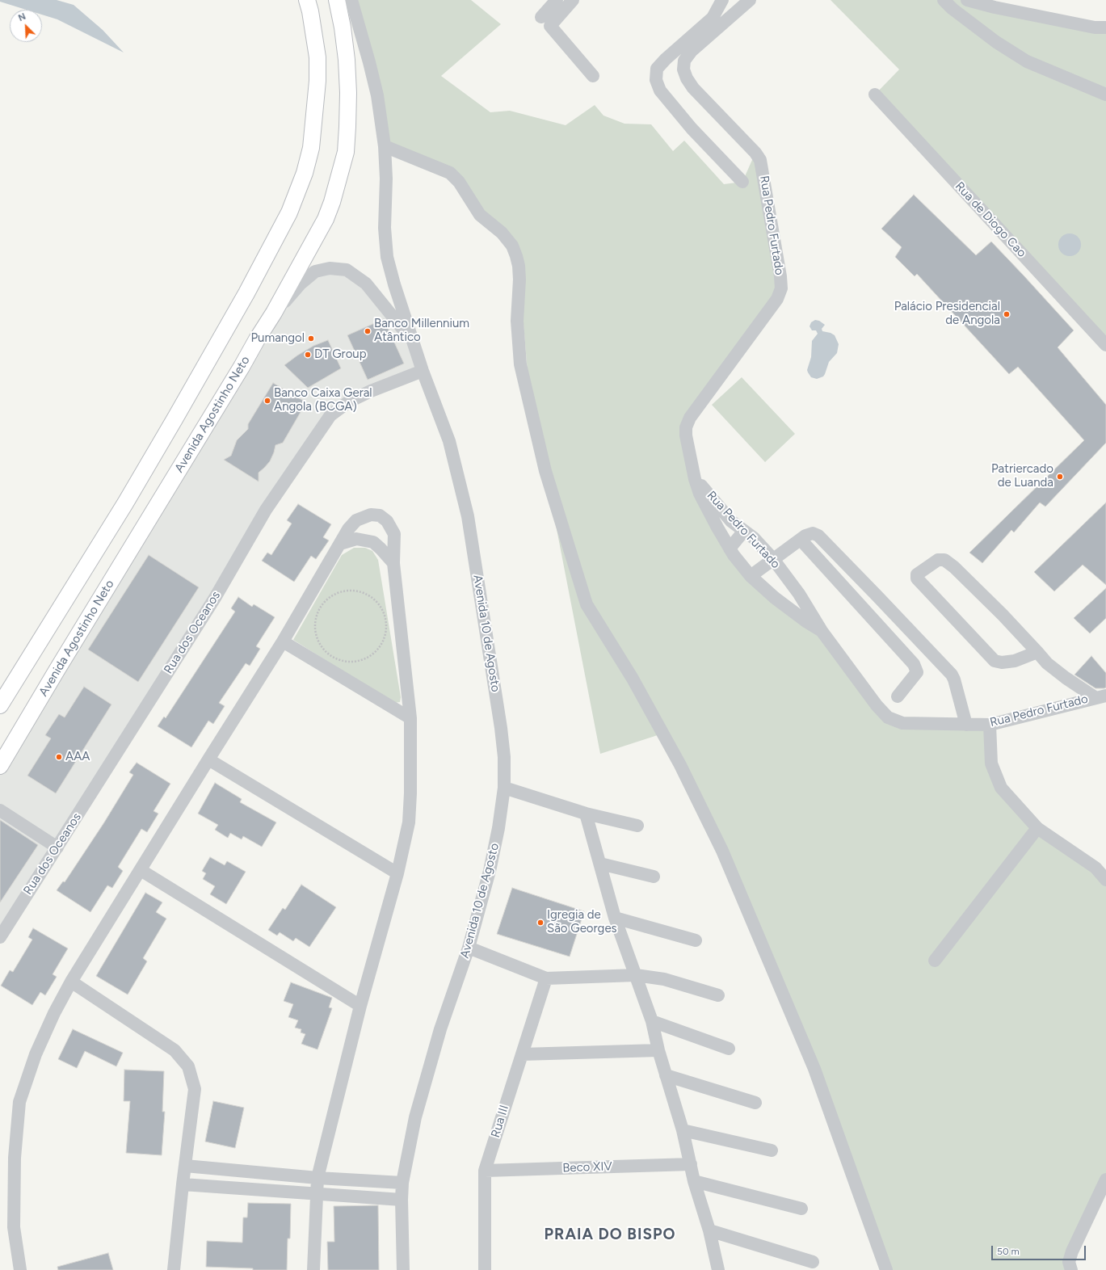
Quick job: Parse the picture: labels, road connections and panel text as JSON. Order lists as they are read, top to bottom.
{
  "streets": {
    "main road": ["Avenida Agostinho Neto"],
    "street": [
      "Rua de Diogo Cao",
      "Rua Pedro Furtado",
      "Rua dos Oceanos",
      "Avenida 10 de Agosto",
      "Rua III",
      "Beco XIV"
    ]
  },
  "crossings": [
    ["Rua dos Oceanos", "Avenida 10 de Agosto"],
    ["Rua III", "Beco XIV"]
  ],
  "districts": ["PRAIA DO BISPO"],
  "places": [
    "Palácio Presidencial de Angola",
    "Banco Millennium Atântico",
    "Pumangol",
    "DT Group",
    "Banco Caixa Geral Angola (BCGA)",
    "Patriercado de Luanda",
    "AAA",
    "Igregia de São Georges"
  ],
  "scale_bar": "50 m",
  "north": "top left"
}
